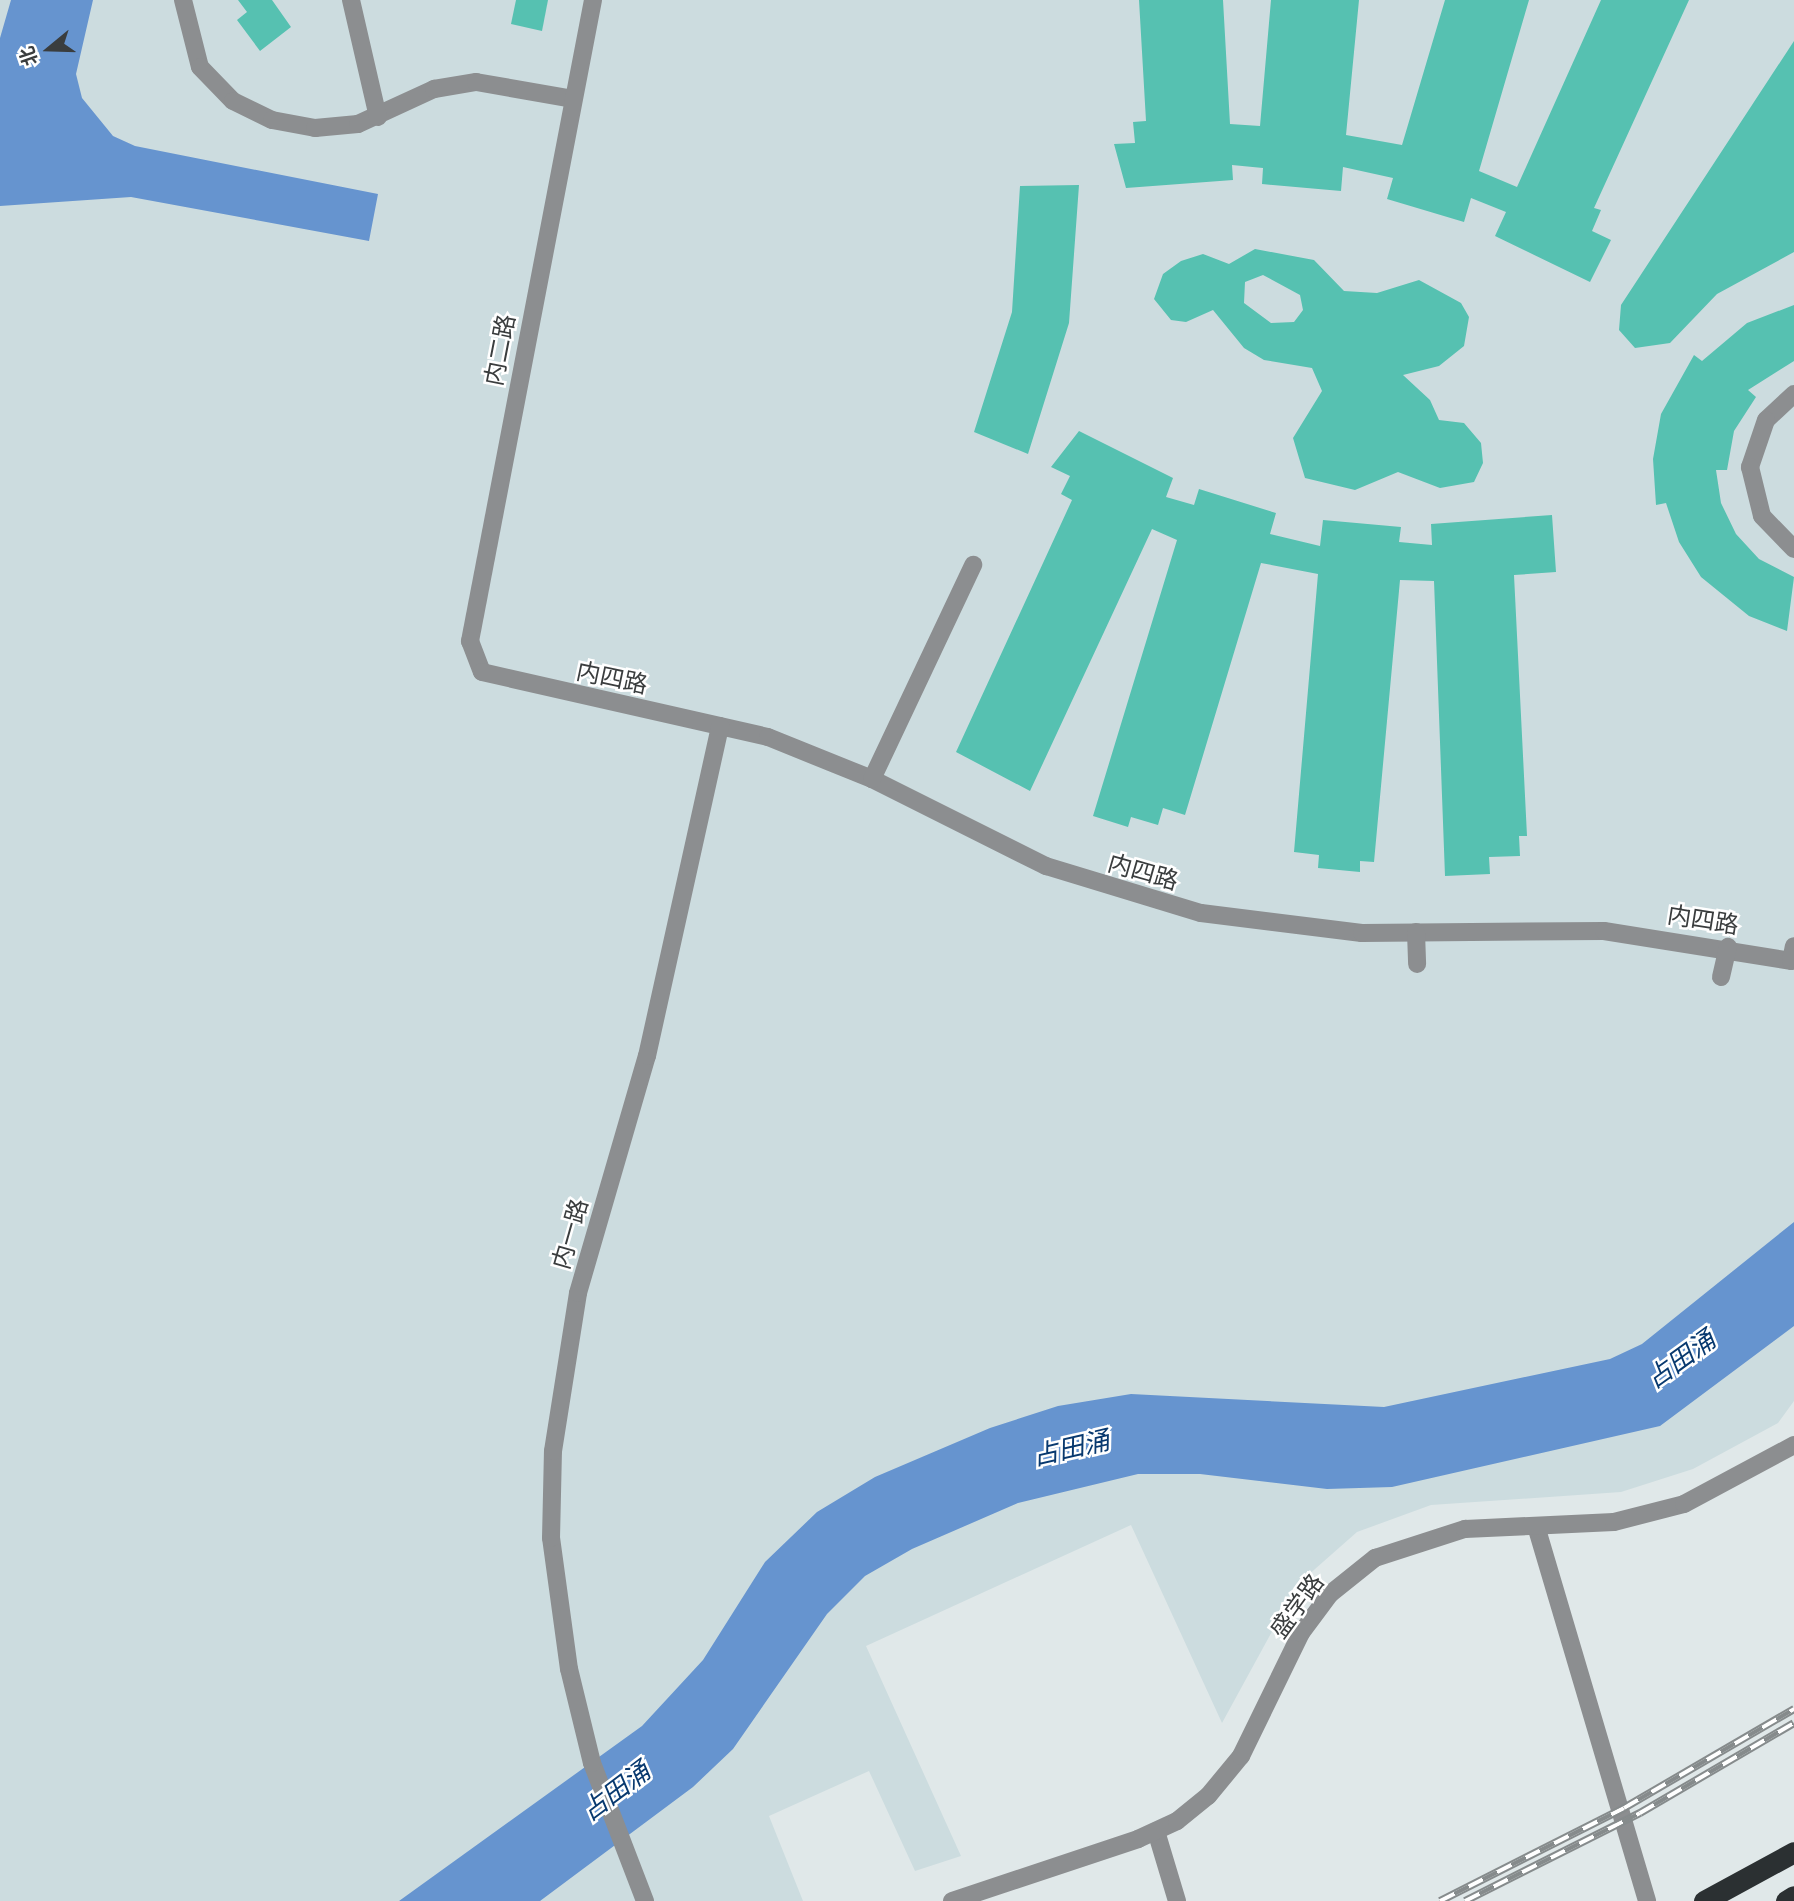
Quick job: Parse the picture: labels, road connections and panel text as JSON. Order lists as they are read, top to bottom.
{
  "streets": {
    "street": [
      "内二路",
      "内四路",
      "内一路",
      "盛学路"
    ]
  },
  "crossings": [
    ["内二路", "内四路"],
    ["内四路", "内一路"]
  ],
  "water": ["占田涌"],
  "north": "left"
}
